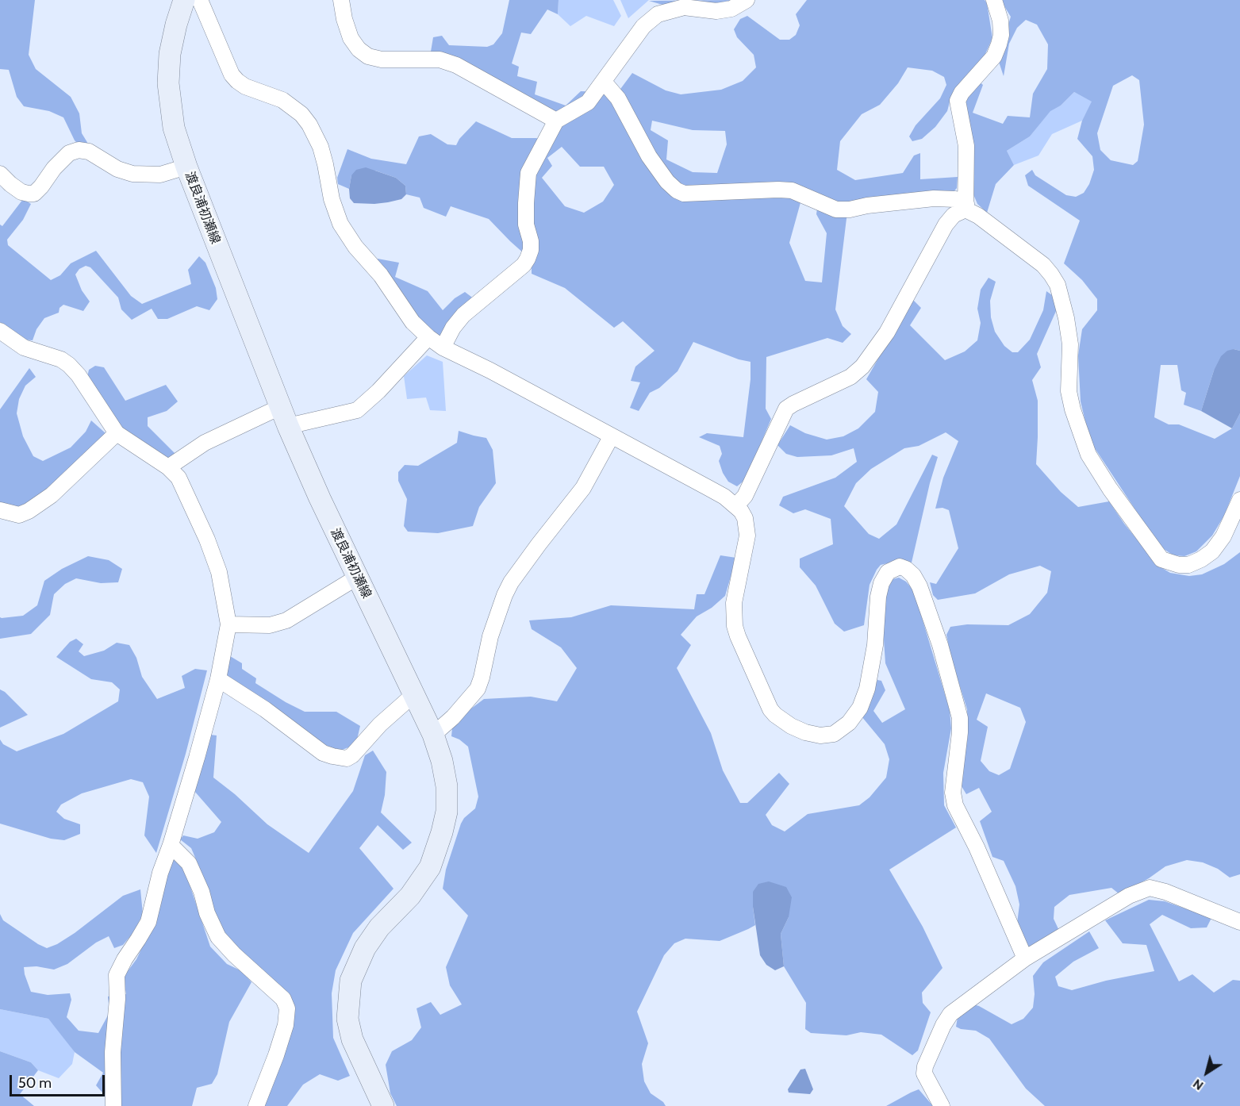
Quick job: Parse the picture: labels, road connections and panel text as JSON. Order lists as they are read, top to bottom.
{
  "streets": {
    "main road": ["渡良浦初瀬線"]
  },
  "scale_bar": "50 m",
  "north": "bottom left"
}
